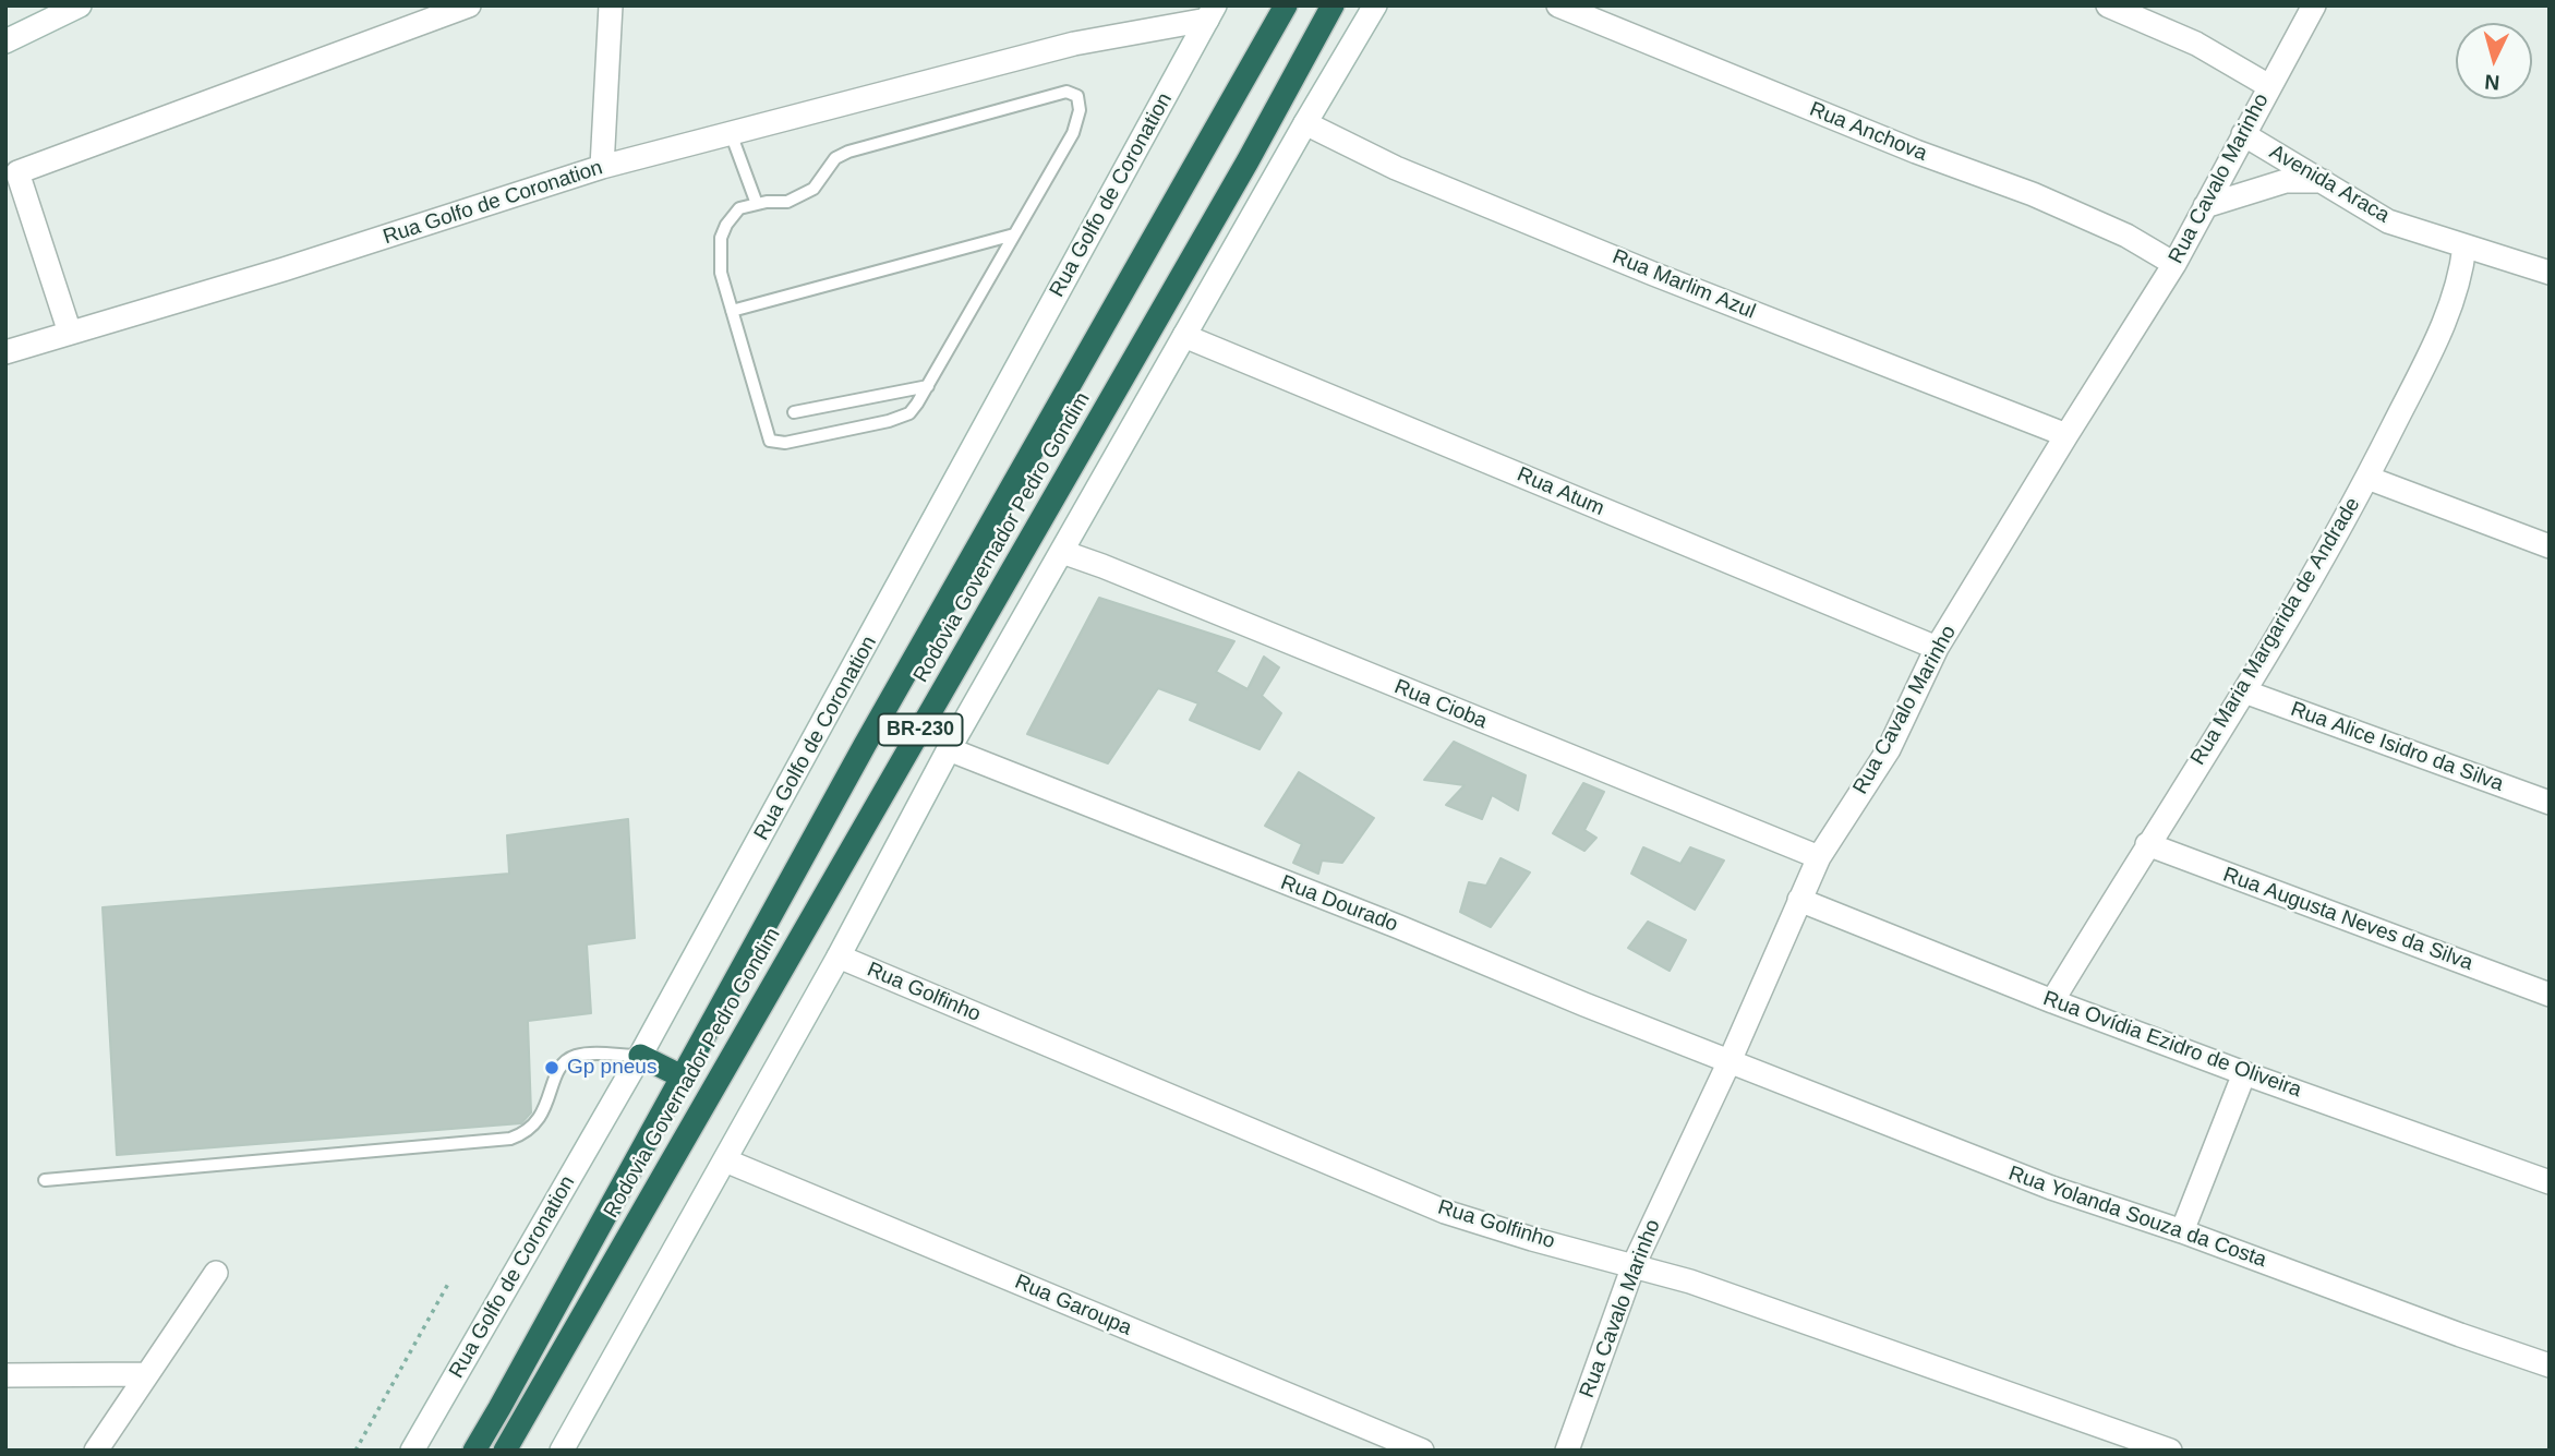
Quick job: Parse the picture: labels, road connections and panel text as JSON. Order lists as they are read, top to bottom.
{
  "streets": {
    "highway": ["Rodovia Governador Pedro Gondim", "BR-230"],
    "street": [
      "Rua Anchova",
      "Rua Cavalo Marinho",
      "Avenida Araca",
      "Rua Golfo de Coronation",
      "Rua Marlim Azul",
      "Rua Atum",
      "Rua Maria Margarida de Andrade",
      "Rua Cioba",
      "Rua Alice Isidro da Silva",
      "Rua Dourado",
      "Rua Augusta Neves da Silva",
      "Rua Golfinho",
      "Rua Ovídia Ezidro de Oliveira",
      "Rua Yolanda Souza da Costa",
      "Rua Garoupa"
    ]
  },
  "crossings": [
    ["Rua Anchova", "Rua Cavalo Marinho"],
    ["Rua Cavalo Marinho", "Avenida Araca"],
    ["Rua Cavalo Marinho", "Rua Marlim Azul"],
    ["Rua Cavalo Marinho", "Rua Atum"],
    ["Rua Cavalo Marinho", "Rua Cioba"],
    ["Rua Cavalo Marinho", "Rua Dourado"],
    ["Rua Cavalo Marinho", "Rua Golfinho"],
    ["Rua Cavalo Marinho", "Rua Ovídia Ezidro de Oliveira"],
    ["Rua Cavalo Marinho", "Rua Yolanda Souza da Costa"],
    ["Avenida Araca", "Rua Maria Margarida de Andrade"],
    ["Rua Maria Margarida de Andrade", "Rua Alice Isidro da Silva"],
    ["Rua Maria Margarida de Andrade", "Rua Augusta Neves da Silva"],
    ["Rua Maria Margarida de Andrade", "Rua Ovídia Ezidro de Oliveira"],
    ["Rua Dourado", "Rua Yolanda Souza da Costa"]
  ],
  "places": ["Gp pneus"],
  "north": "bottom"
}
